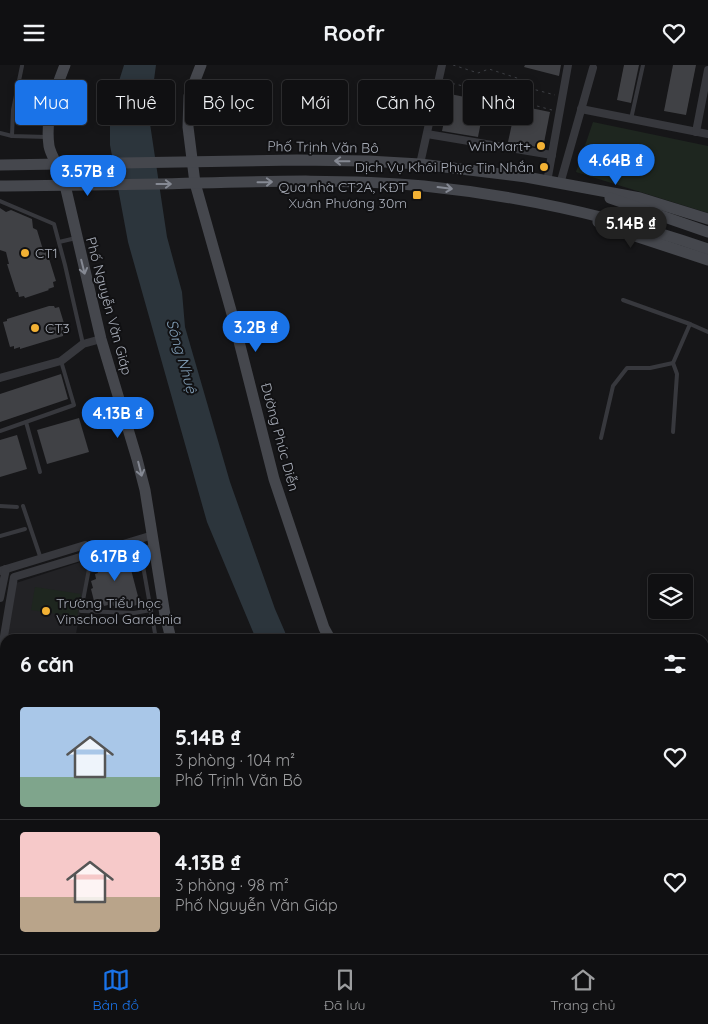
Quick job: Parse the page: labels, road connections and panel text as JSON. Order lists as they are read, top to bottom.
{
  "streets": {
    "main road": ["Phố Trịnh Văn Bô", "Phố Nguyễn Văn Giáp", "Đường Phúc Diễn"]
  },
  "crossings": [
    ["Phố Trịnh Văn Bô", "Đường Phúc Diễn"]
  ],
  "one_way": ["Phố Nguyễn Văn Giáp"],
  "water": ["Sông Nhuệ"],
  "places": {
    "other": [
      "WinMart+",
      "Dịch Vụ Khôi Phục Tin Nhắn",
      "CT1",
      "CT3",
      "Trường Tiểu học Vinschool Gardenia"
    ],
    "transit": ["Qua nhà CT2A, KĐT Xuân Phương 30m"]
  },
  "page": {
    "header": "Roofr",
    "chip": [
      "Mua",
      "Thuê",
      "Bộ lọc",
      "Mới",
      "Căn hộ",
      "Nhà"
    ],
    "price": [
      "4.64B ₫",
      "3.57B ₫",
      "5.14B ₫",
      "3.2B ₫",
      "4.13B ₫",
      "6.17B ₫"
    ],
    "heading": "6 căn",
    "list": [
      {
        "name": "5.14B ₫",
        "note": "3 phòng · 104 m² · Phố Trịnh Văn Bô"
      },
      {
        "name": "4.13B ₫",
        "note": "3 phòng · 98 m² · Phố Nguyễn Văn Giáp"
      }
    ],
    "tabs": ["Bản đồ", "Đã lưu", "Trang chủ"]
  }
}
